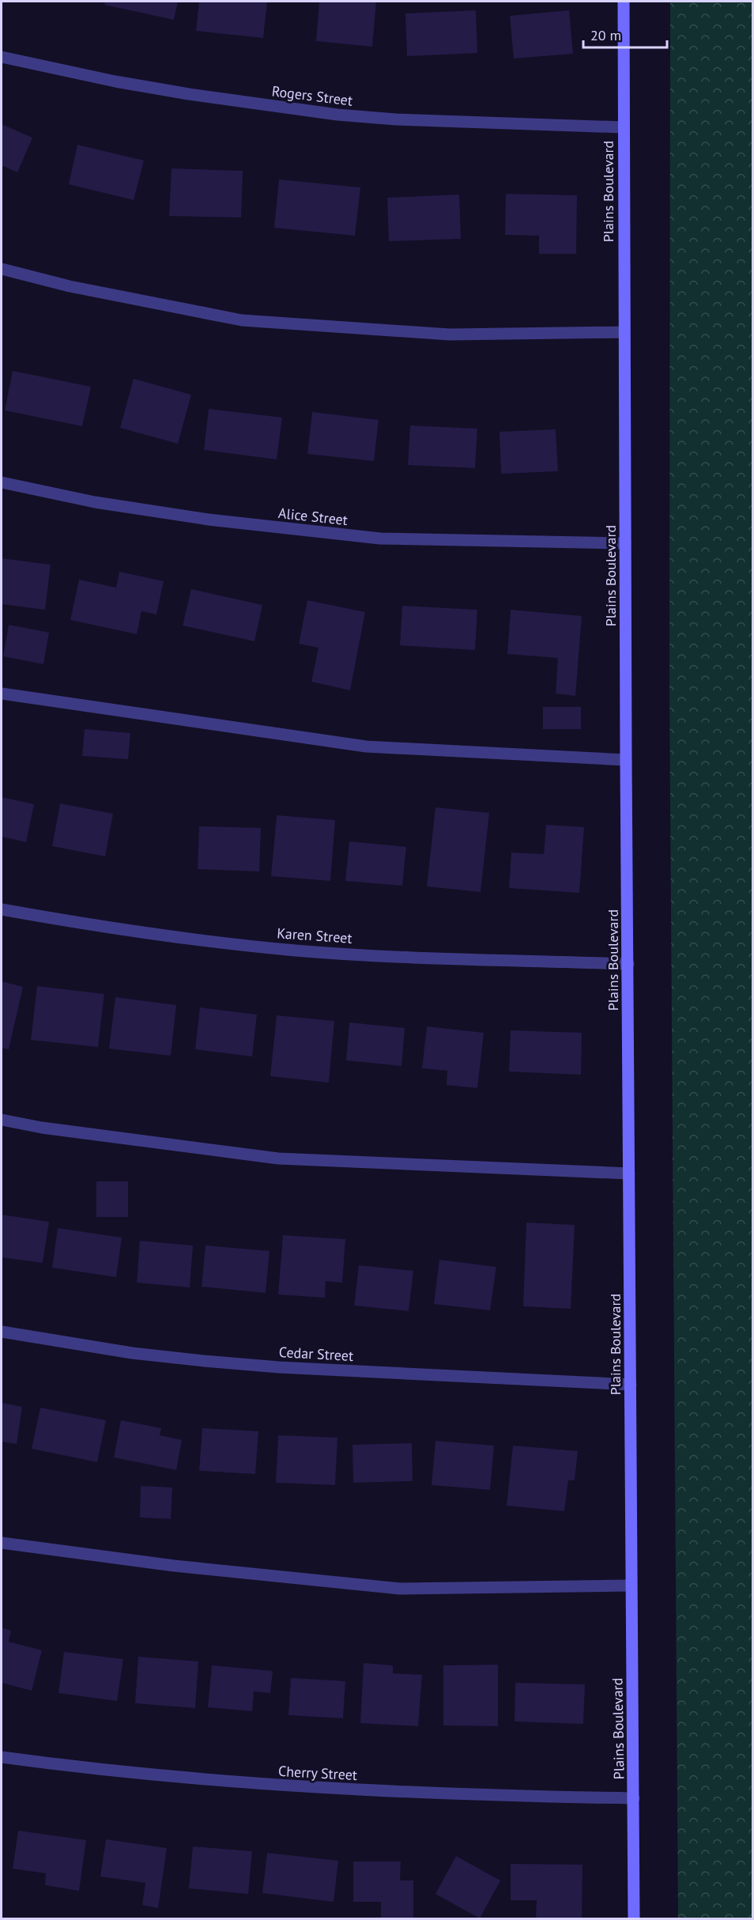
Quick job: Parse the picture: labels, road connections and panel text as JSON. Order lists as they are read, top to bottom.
{
  "streets": {
    "main road": ["Plains Boulevard"],
    "street": [
      "Rogers Street",
      "Alice Street",
      "Karen Street",
      "Cedar Street",
      "Cherry Street"
    ]
  },
  "crossings": [
    ["Rogers Street", "Plains Boulevard"],
    ["Plains Boulevard", "Alice Street"],
    ["Plains Boulevard", "Karen Street"],
    ["Plains Boulevard", "Cedar Street"],
    ["Plains Boulevard", "Cherry Street"]
  ],
  "scale_bar": "20 m"
}
